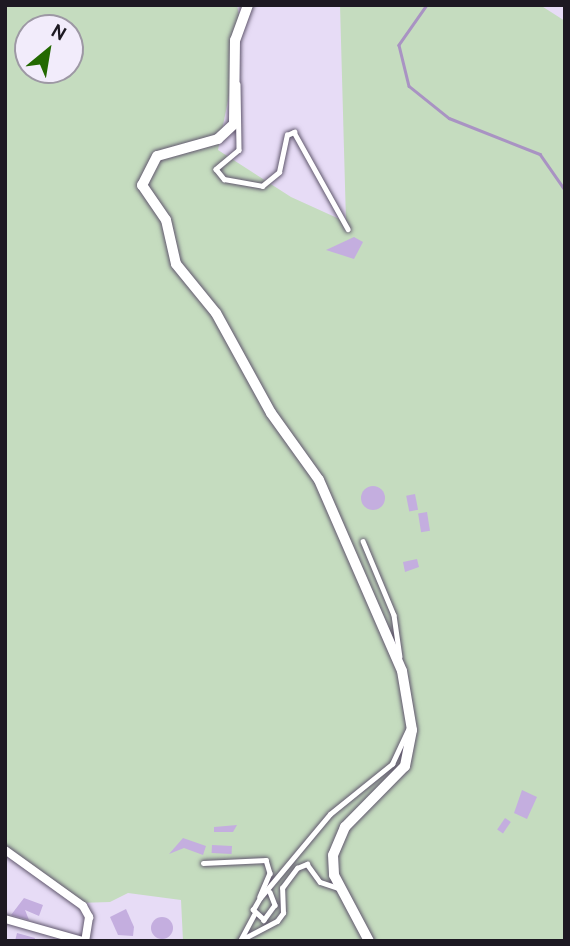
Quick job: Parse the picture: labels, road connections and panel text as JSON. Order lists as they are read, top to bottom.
{
  "north": "top right"
}
